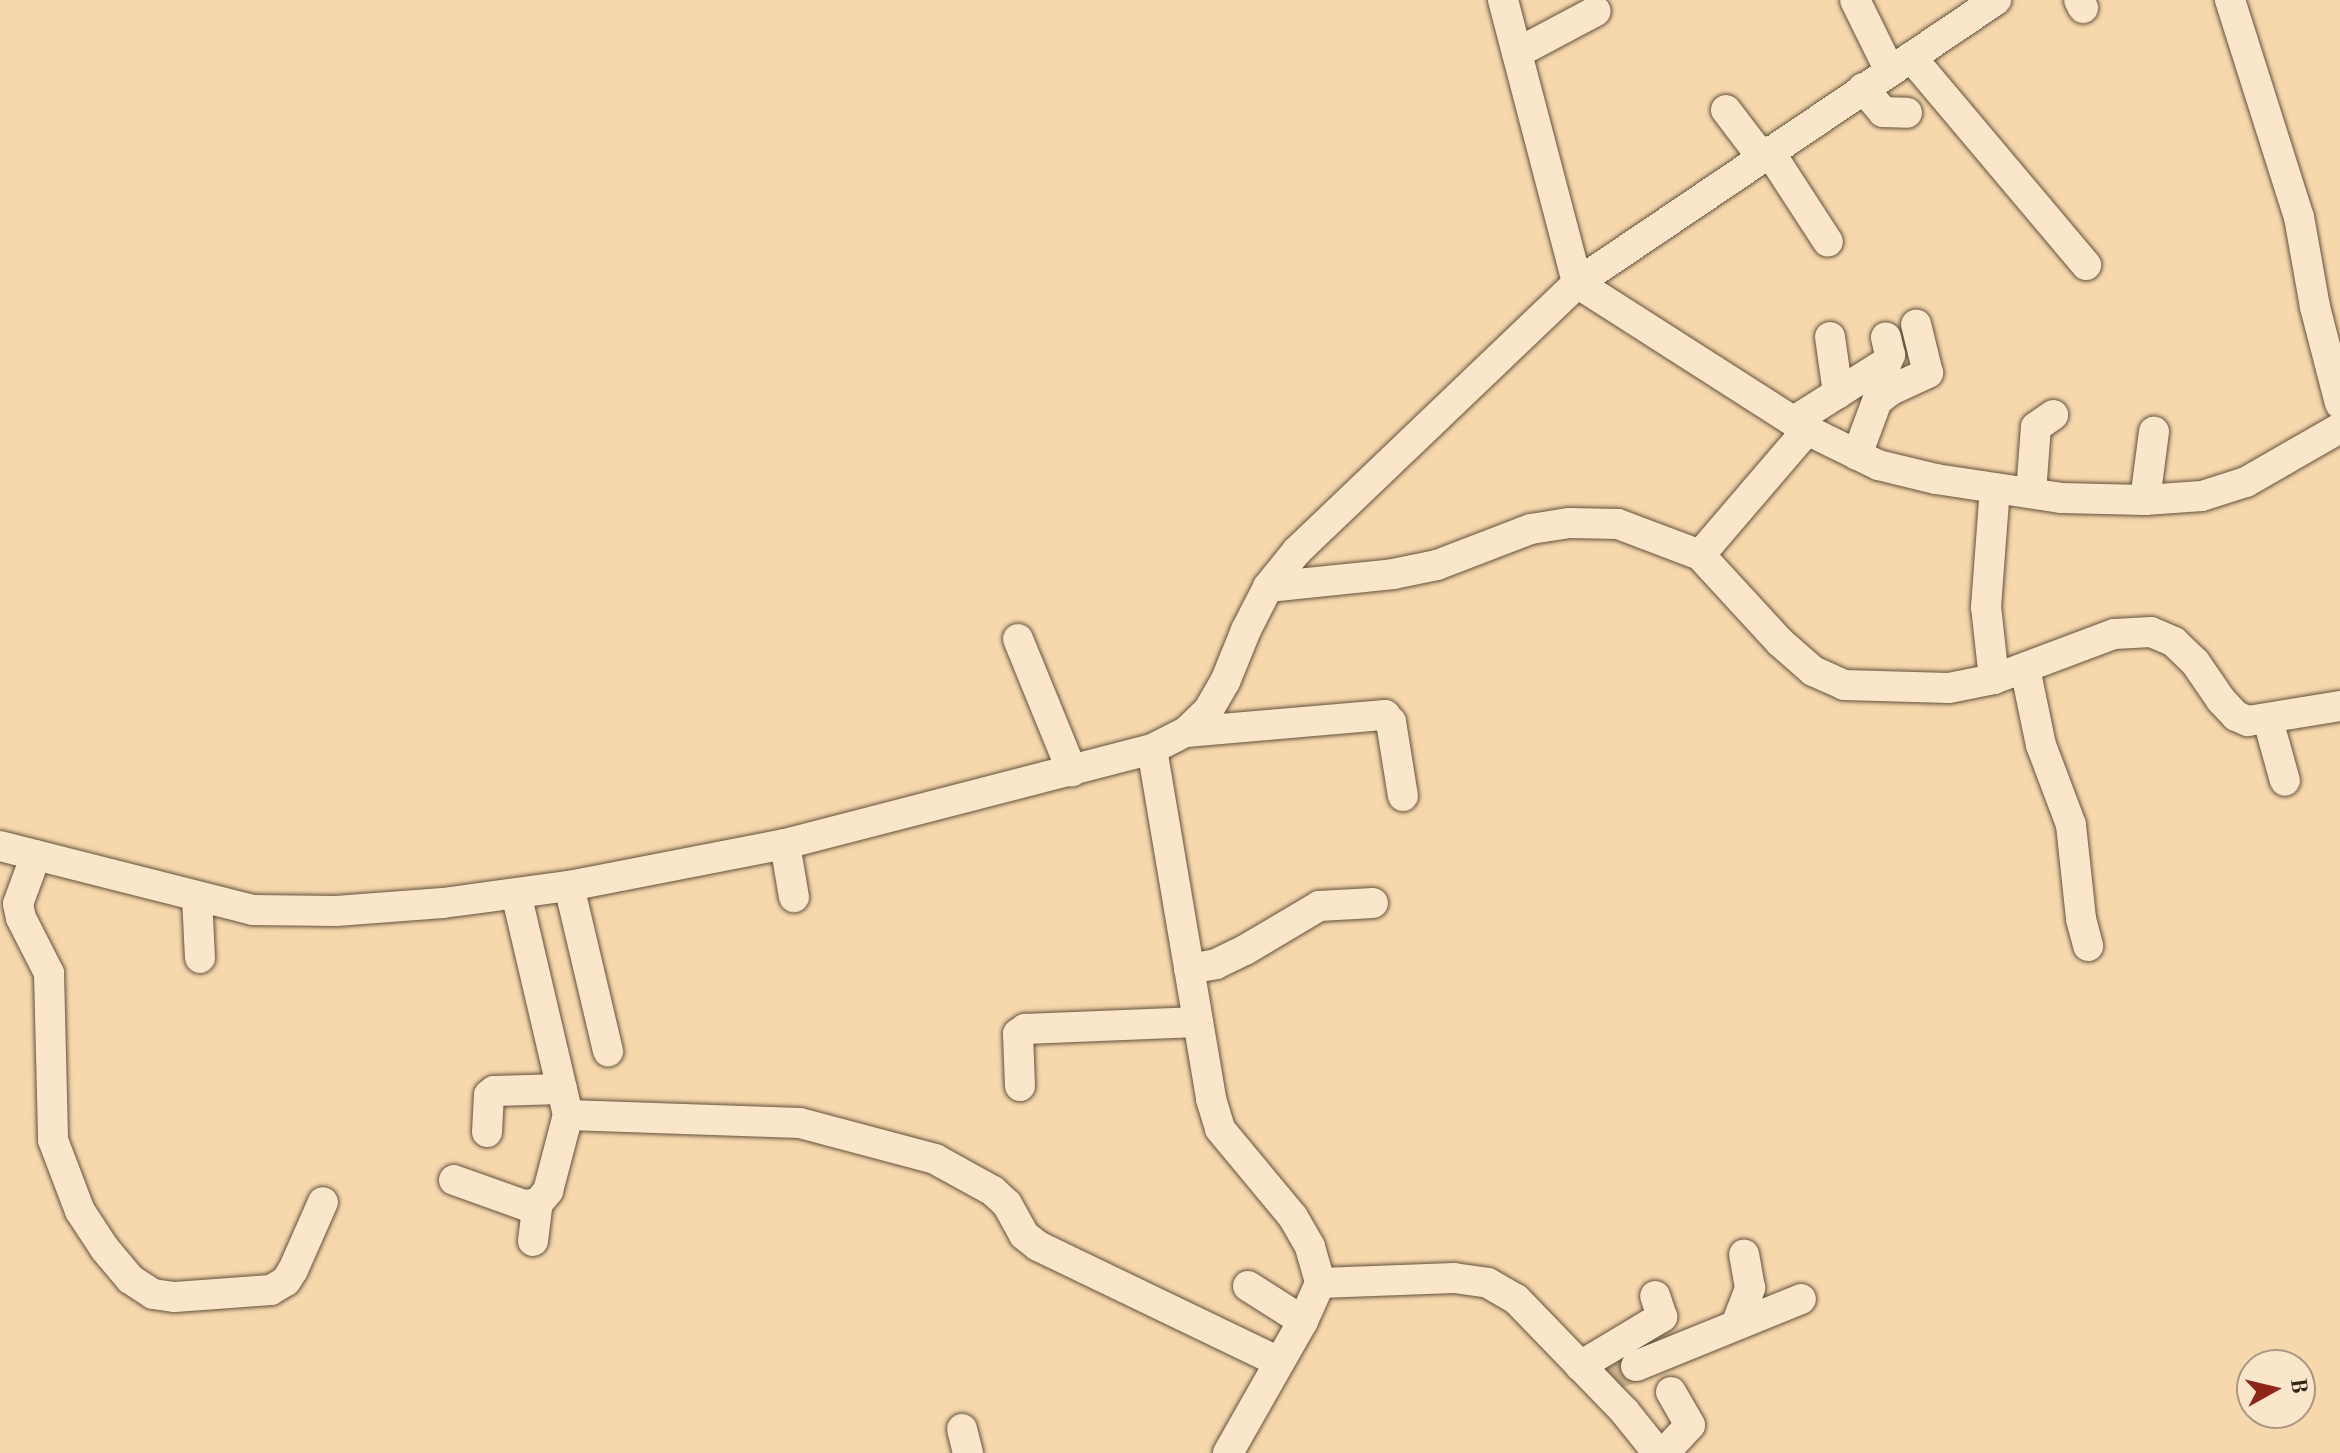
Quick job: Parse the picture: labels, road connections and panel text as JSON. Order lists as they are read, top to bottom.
{
  "north": "right"
}
